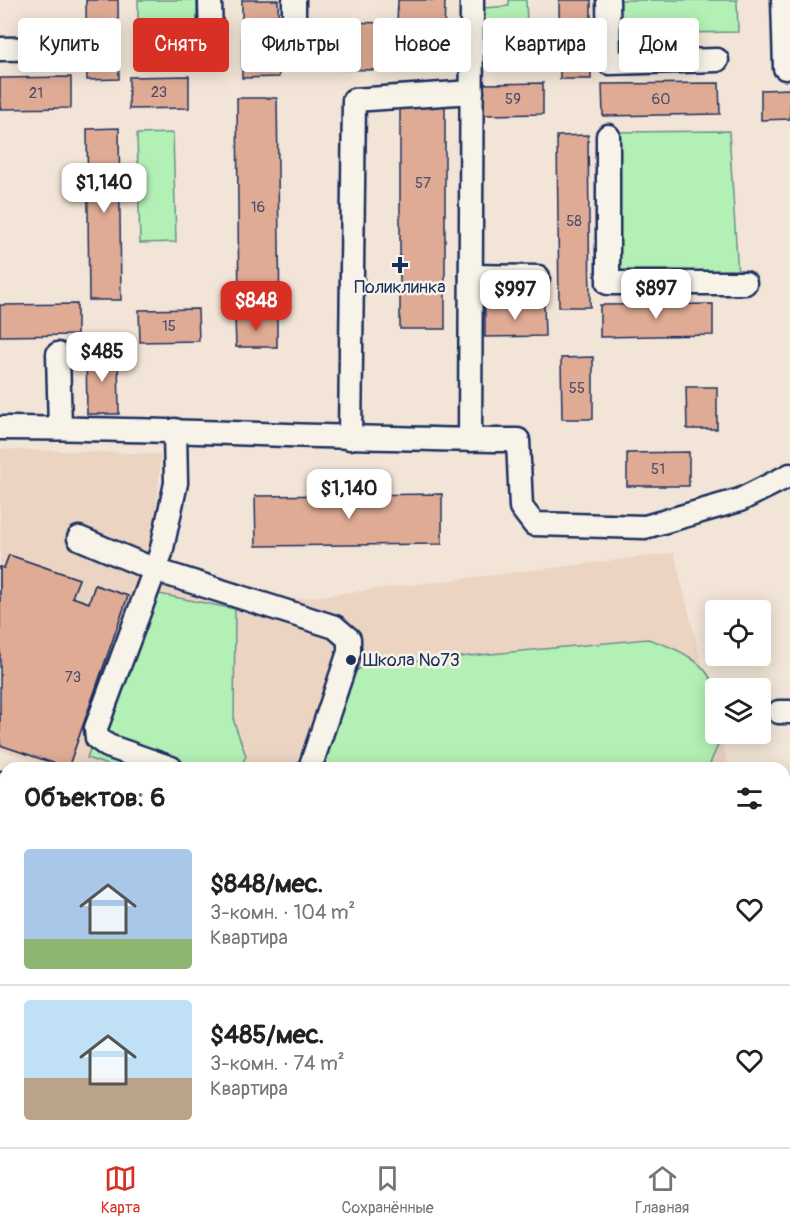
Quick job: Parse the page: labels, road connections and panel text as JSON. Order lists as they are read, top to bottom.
{
  "places": {
    "health": ["Поликлинка"],
    "other": ["Школа №73"]
  },
  "house_numbers": [
    "23",
    "21",
    "59",
    "60",
    "57",
    "16",
    "58",
    "15",
    "55",
    "51",
    "73"
  ],
  "page": {
    "chip": [
      "Купить",
      "Снять",
      "Фильтры",
      "Новое",
      "Квартира",
      "Дом"
    ],
    "price": [
      "$1,140",
      "$897",
      "$997",
      "$848",
      "$485",
      "$1,140"
    ],
    "heading": "Объектов: 6",
    "list": [
      {
        "name": "$848/мес.",
        "note": "3-комн. · 104 m² · Квартира"
      },
      {
        "name": "$485/мес.",
        "note": "3-комн. · 74 m² · Квартира"
      }
    ],
    "tabs": ["Карта", "Сохранённые", "Главная"]
  }
}
